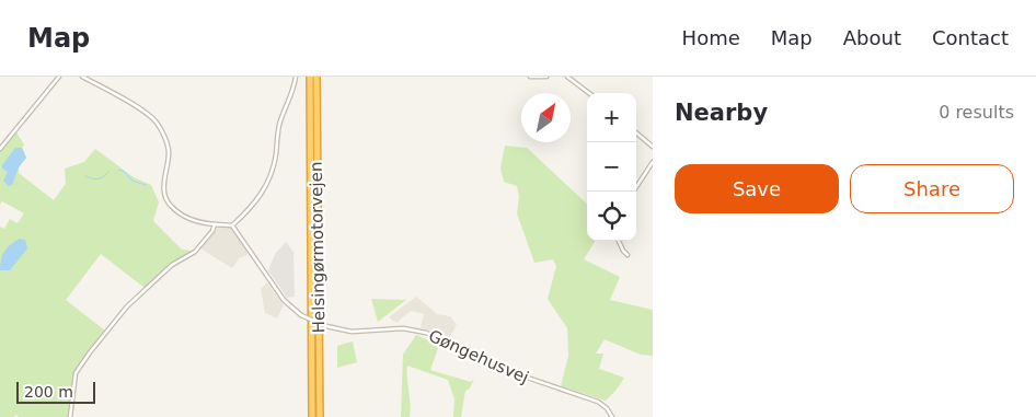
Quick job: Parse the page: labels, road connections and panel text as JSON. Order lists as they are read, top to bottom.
{
  "streets": {
    "highway": ["Helsingørmotorvejen"],
    "street": ["Gøngehusvej"]
  },
  "scale_bar": "200 m",
  "north": "top right",
  "page": {
    "header": "Map",
    "nav": [
      "Home",
      "Map",
      "About",
      "Contact"
    ],
    "heading": ["Nearby", "0 results"],
    "map_buttons": ["+", "−"],
    "buttons": ["Save", "Share"],
    "scale": "200 m"
  }
}
